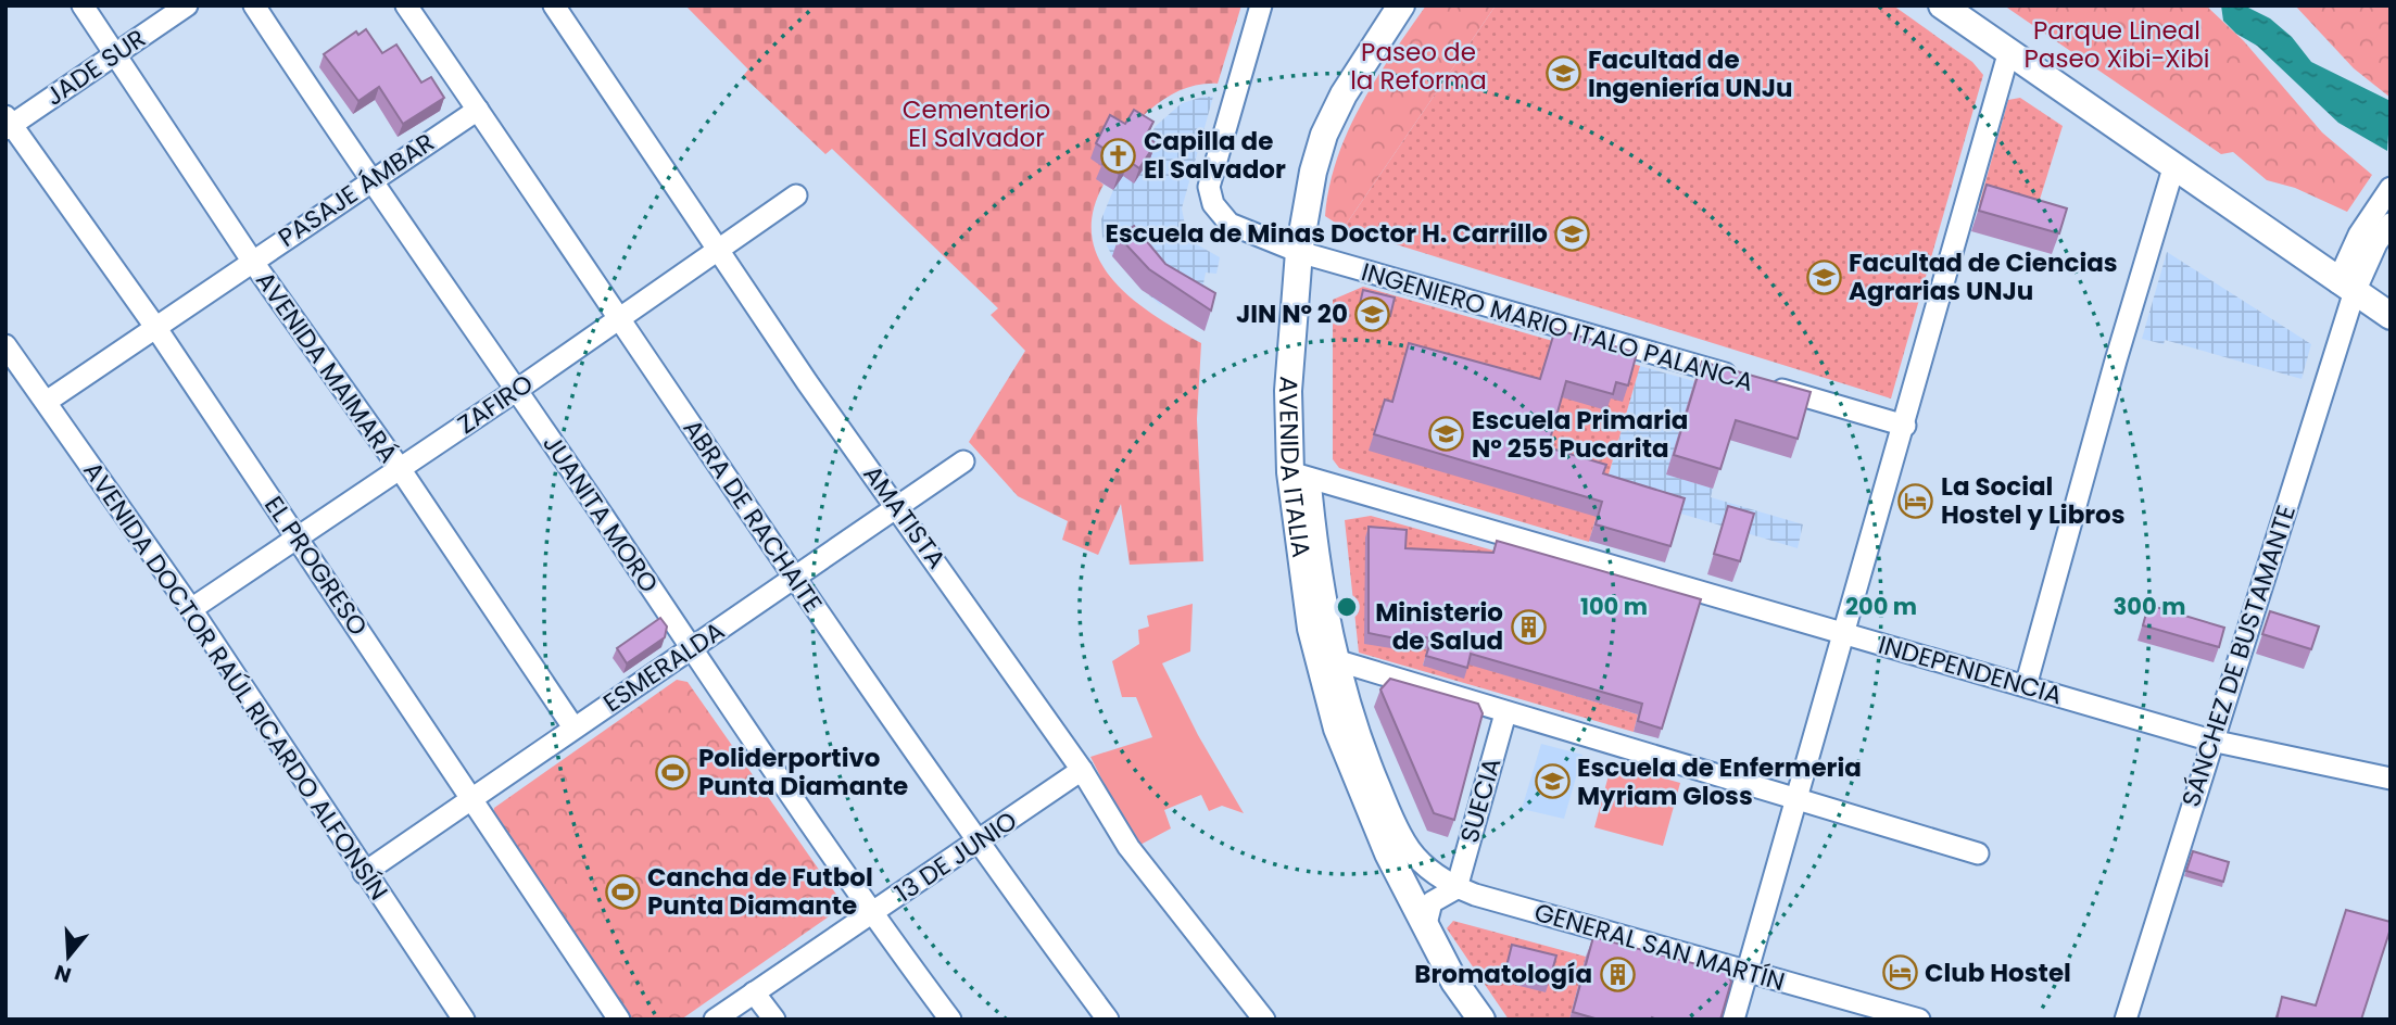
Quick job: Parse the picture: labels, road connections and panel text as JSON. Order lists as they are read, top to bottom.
{
  "streets": {
    "main road": ["AVENIDA ITALIA"],
    "street": [
      "JADE SUR",
      "PASAJE ÁMBAR",
      "INGENIERO MARIO ITALO PALANCA",
      "AVENIDA MAIMARÁ",
      "ZAFIRO",
      "JUANITA MORO",
      "ABRA DE RACHAITE",
      "AMATISTA",
      "EL PROGRESO",
      "SÁNCHEZ DE BUSTAMANTE",
      "ESMERALDA",
      "INDEPENDENCIA",
      "AVENIDA DOCTOR RAÚL RICARDO ALFONSÍN",
      "SUECIA",
      "13 DE JUNIO",
      "GENERAL SAN MARTÍN"
    ]
  },
  "crossings": [
    ["JADE SUR", "AVENIDA MAIMARÁ"],
    ["JADE SUR", "EL PROGRESO"],
    ["PASAJE ÁMBAR", "AVENIDA MAIMARÁ"],
    ["PASAJE ÁMBAR", "JUANITA MORO"],
    ["PASAJE ÁMBAR", "ABRA DE RACHAITE"],
    ["PASAJE ÁMBAR", "EL PROGRESO"],
    ["PASAJE ÁMBAR", "AVENIDA DOCTOR RAÚL RICARDO ALFONSÍN"],
    ["INGENIERO MARIO ITALO PALANCA", "AVENIDA ITALIA"],
    ["AVENIDA MAIMARÁ", "ZAFIRO"],
    ["AVENIDA MAIMARÁ", "ESMERALDA"],
    ["ZAFIRO", "JUANITA MORO"],
    ["ZAFIRO", "ABRA DE RACHAITE"],
    ["ZAFIRO", "AMATISTA"],
    ["ZAFIRO", "EL PROGRESO"],
    ["ZAFIRO", "AVENIDA DOCTOR RAÚL RICARDO ALFONSÍN"],
    ["AVENIDA ITALIA", "INDEPENDENCIA"],
    ["AVENIDA ITALIA", "SUECIA"],
    ["AVENIDA ITALIA", "GENERAL SAN MARTÍN"],
    ["JUANITA MORO", "ESMERALDA"],
    ["JUANITA MORO", "13 DE JUNIO"],
    ["ABRA DE RACHAITE", "ESMERALDA"],
    ["ABRA DE RACHAITE", "13 DE JUNIO"],
    ["AMATISTA", "ESMERALDA"],
    ["AMATISTA", "13 DE JUNIO"],
    ["EL PROGRESO", "ESMERALDA"],
    ["SÁNCHEZ DE BUSTAMANTE", "INDEPENDENCIA"],
    ["ESMERALDA", "AVENIDA DOCTOR RAÚL RICARDO ALFONSÍN"],
    ["SUECIA", "GENERAL SAN MARTÍN"]
  ],
  "parks": ["Parque Lineal Paseo Xibi-Xibi", "Paseo de la Reforma", "Cementerio El Salvador"],
  "places": {
    "school or university": [
      "Facultad de Ingeniería UNJu",
      "Escuela de Minas Doctor H. Carrillo",
      "Facultad de Ciencias Agrarias UNJu",
      "JIN Nº 20",
      "Escuela Primaria Nº 255 Pucarita",
      "Escuela de Enfermeria Myriam Gloss"
    ],
    "church": ["Capilla de El Salvador"],
    "hotel": ["La Social Hostel y Libros", "Club Hostel"],
    "building": ["Ministerio de Salud", "Bromatología"],
    "sports": ["Poliderportivo Punta Diamante", "Cancha de Futbol Punta Diamante"]
  },
  "north": "bottom",
  "rings": ["100 m", "200 m", "300 m"]
}
